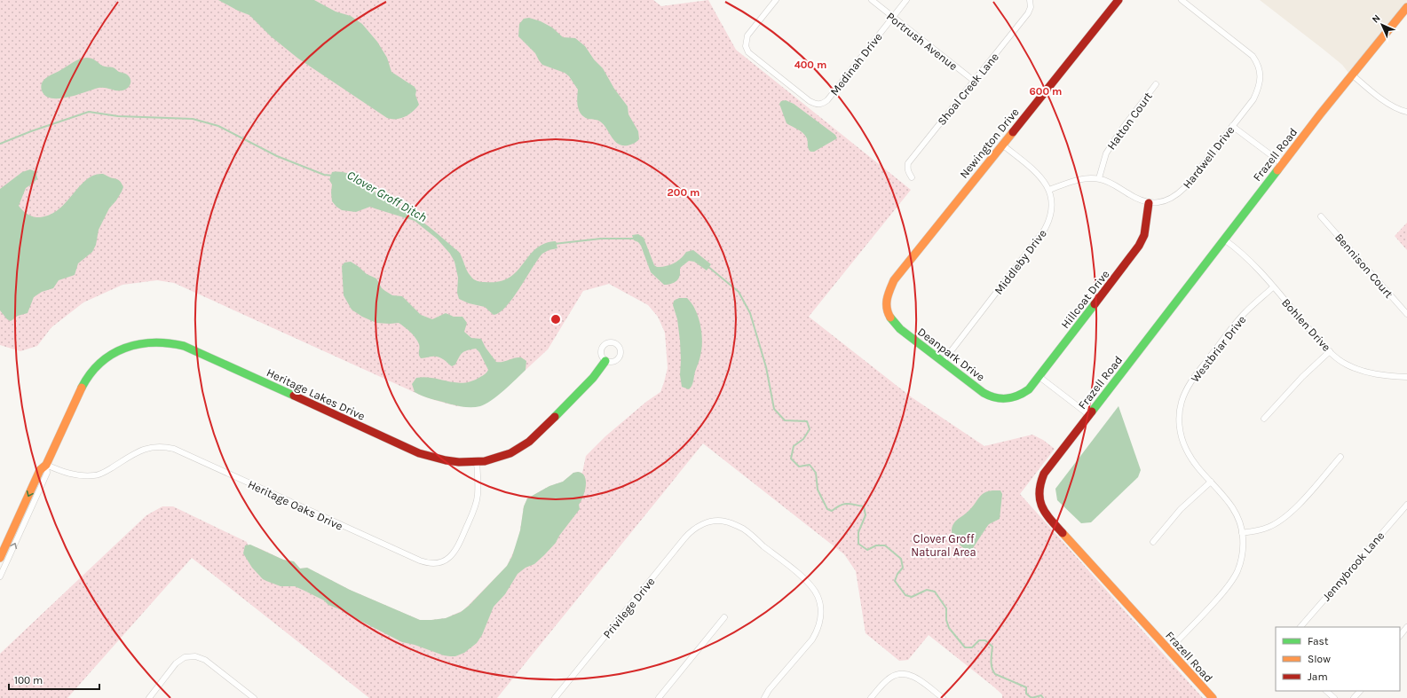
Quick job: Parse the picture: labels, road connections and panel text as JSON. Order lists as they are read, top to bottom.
{
  "streets": {
    "street": [
      "Portrush Avenue",
      "Medinah Drive",
      "Shoal Creek Lane",
      "Hatton Court",
      "Newington Drive",
      "Frazell Road",
      "Hardwell Drive",
      "Middleby Drive",
      "Bennison Court",
      "Hillcoat Drive",
      "Bohlen Drive",
      "Westbriar Drive",
      "Deanpark Drive",
      "Heritage Lakes Drive",
      "Heritage Oaks Drive",
      "Jennybrook Lane",
      "Privilege Drive"
    ]
  },
  "crossings": [
    ["Portrush Avenue", "Medinah Drive"],
    ["Portrush Avenue", "Shoal Creek Lane"],
    ["Newington Drive", "Middleby Drive"],
    ["Newington Drive", "Deanpark Drive"],
    ["Frazell Road", "Bohlen Drive"],
    ["Frazell Road", "Westbriar Drive"],
    ["Hardwell Drive", "Hillcoat Drive"],
    ["Middleby Drive", "Deanpark Drive"],
    ["Hillcoat Drive", "Deanpark Drive"],
    ["Bohlen Drive", "Westbriar Drive"],
    ["Heritage Lakes Drive", "Heritage Oaks Drive"]
  ],
  "water": ["Clover Groff Ditch"],
  "parks": ["Clover Groff Natural Area"],
  "legend": ["Fast", "Slow", "Jam"],
  "scale_bar": "100 m",
  "north": "top left",
  "rings": ["400 m", "600 m", "200 m"]
}
